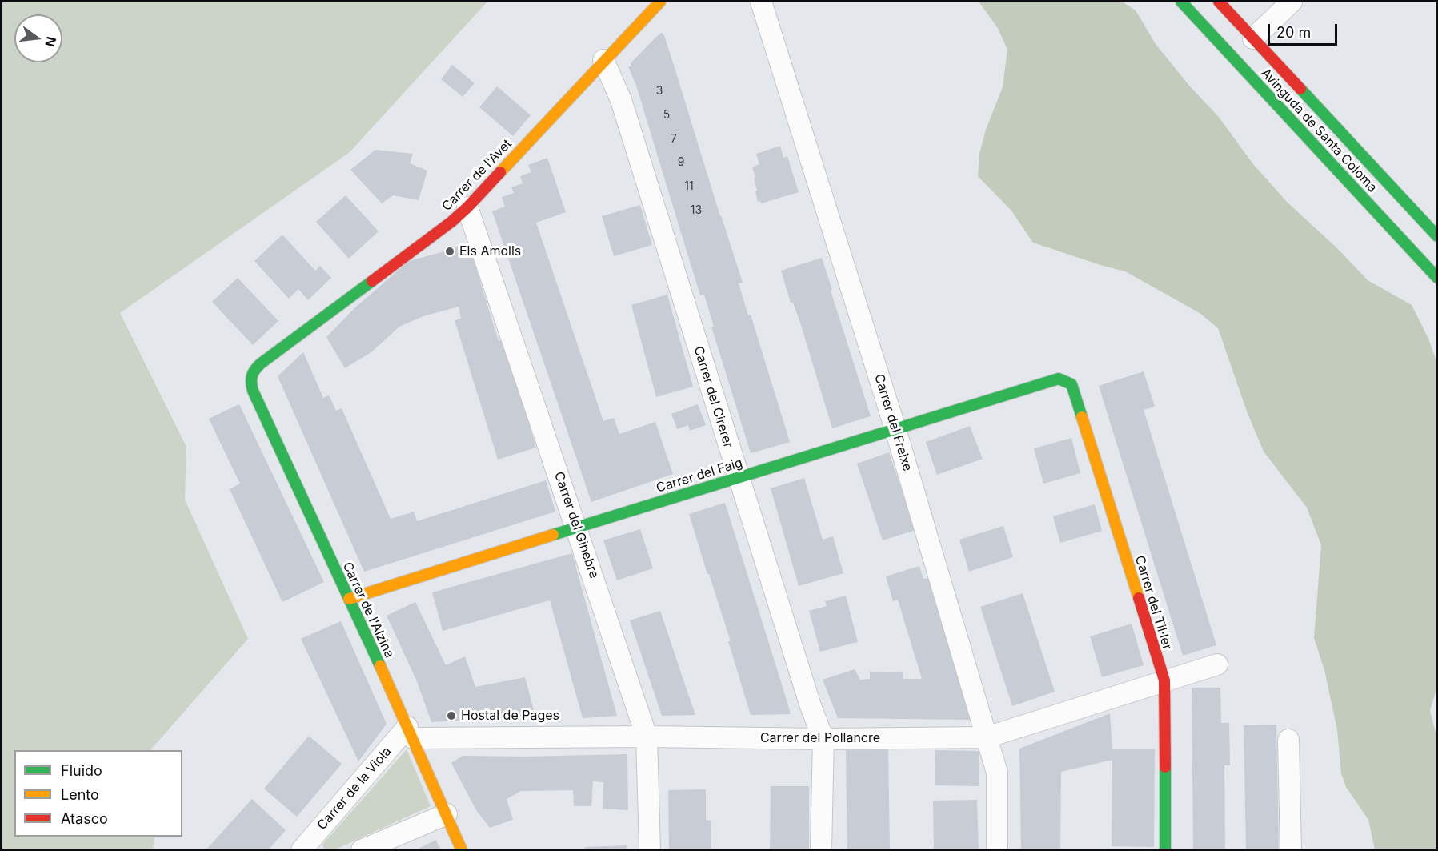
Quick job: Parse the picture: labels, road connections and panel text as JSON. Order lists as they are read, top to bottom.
{
  "streets": {
    "street": [
      "Avinguda de Santa Coloma",
      "Carrer de l'Avet",
      "Carrer del Cirerer",
      "Carrer del Freixe",
      "Carrer del Faig",
      "Carrer del Ginebre",
      "Carrer del Til·ler",
      "Carrer de l'Alzina",
      "Carrer del Pollancre",
      "Carrer de la Viola"
    ]
  },
  "crossings": [
    ["Carrer de l'Avet", "Carrer del Cirerer"],
    ["Carrer de l'Avet", "Carrer del Ginebre"],
    ["Carrer de l'Avet", "Carrer de l'Alzina"],
    ["Carrer del Cirerer", "Carrer del Faig"],
    ["Carrer del Cirerer", "Carrer del Pollancre"],
    ["Carrer del Freixe", "Carrer del Faig"],
    ["Carrer del Freixe", "Carrer del Pollancre"],
    ["Carrer del Faig", "Carrer del Ginebre"],
    ["Carrer del Faig", "Carrer del Til·ler"],
    ["Carrer del Faig", "Carrer de l'Alzina"],
    ["Carrer del Ginebre", "Carrer del Pollancre"],
    ["Carrer del Til·ler", "Carrer del Pollancre"],
    ["Carrer de l'Alzina", "Carrer del Pollancre"],
    ["Carrer de l'Alzina", "Carrer de la Viola"],
    ["Carrer del Pollancre", "Carrer de la Viola"]
  ],
  "places": ["Els Amolls", "Hostal de Pages"],
  "house_numbers": [
    "3",
    "5",
    "7",
    "9",
    "11",
    "13"
  ],
  "legend": ["Fluido", "Lento", "Atasco"],
  "scale_bar": "20 m",
  "north": "right"
}
